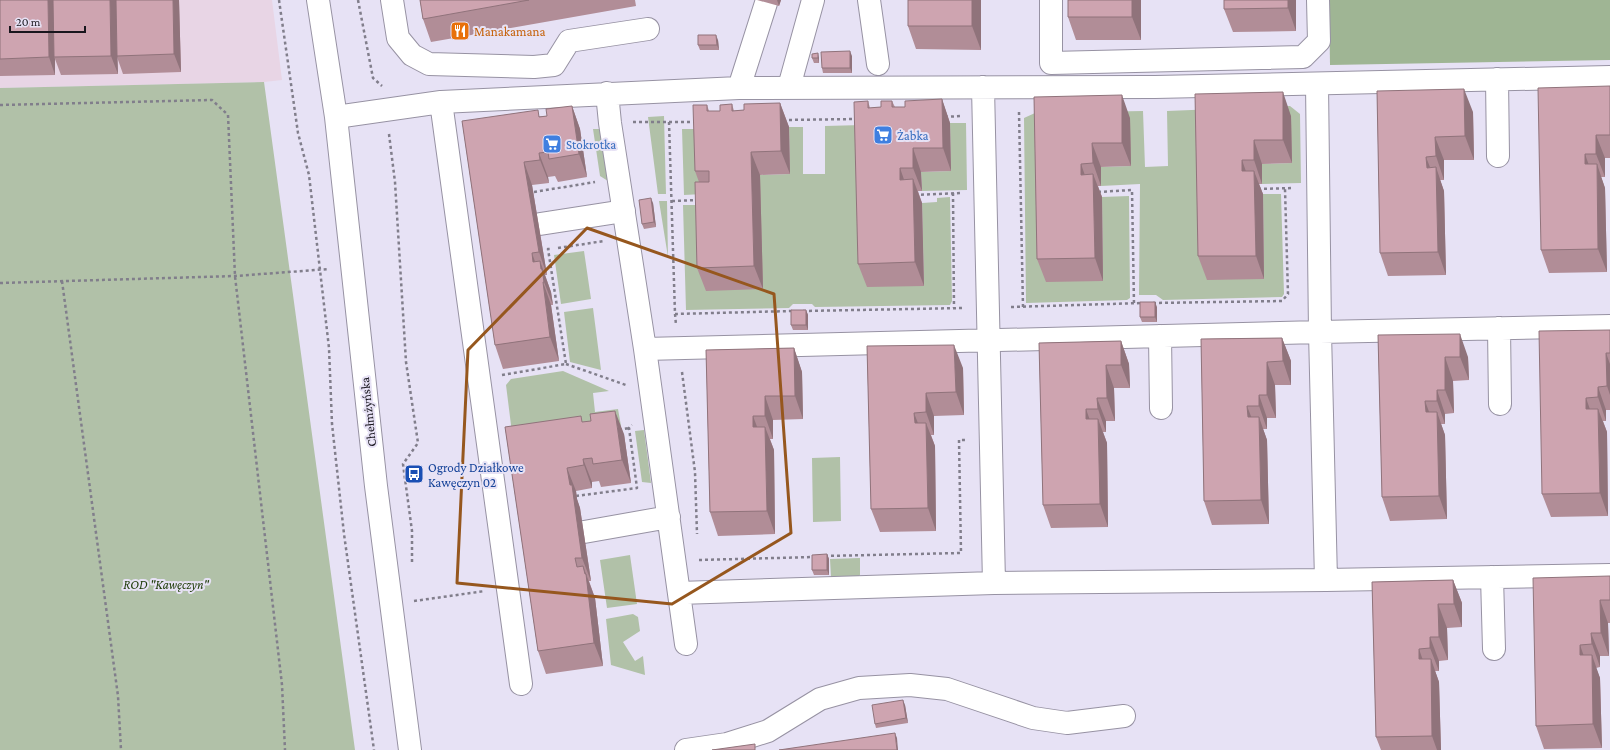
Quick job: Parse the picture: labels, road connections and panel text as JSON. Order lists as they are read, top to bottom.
{
  "streets": {
    "street": ["Chełmżyńska"]
  },
  "parks": ["ROD \"Kawęczyn\""],
  "places": {
    "restaurant": ["Manakamana"],
    "supermarket": ["Żabka", "Stokrotka"],
    "bus stop": ["Ogrody Działkowe Kawęczyn 02"]
  },
  "scale_bar": "20 m"
}
